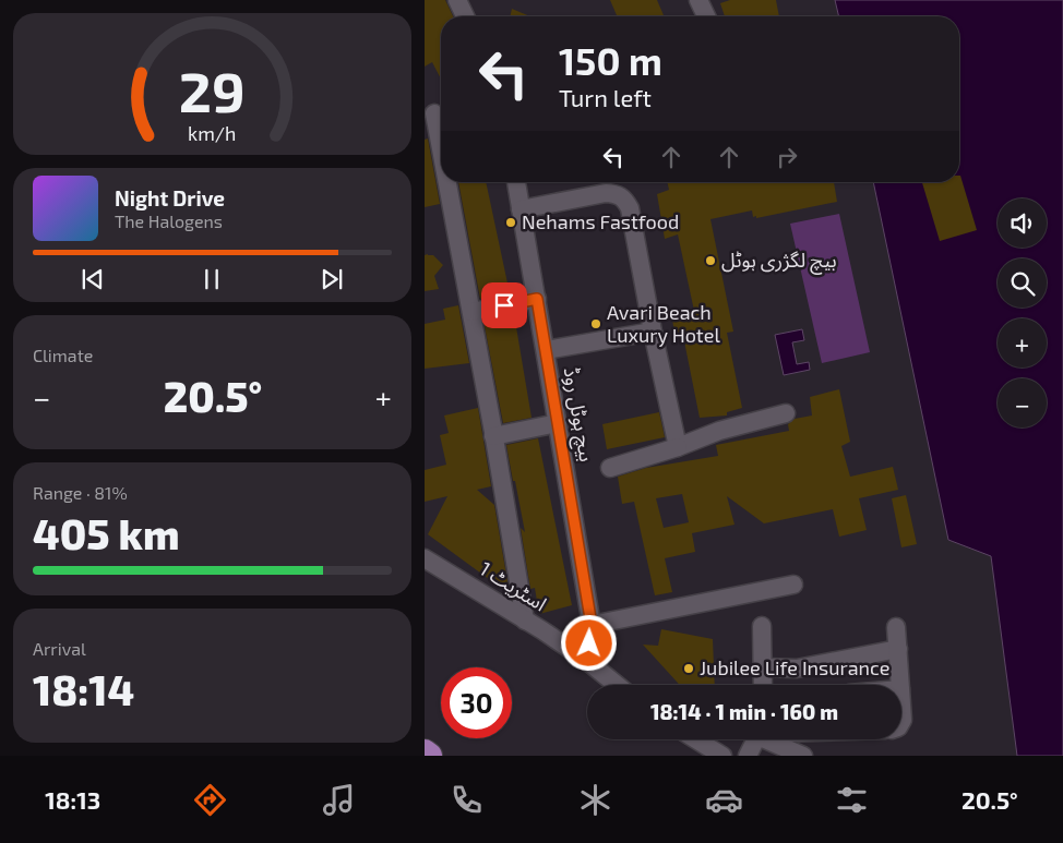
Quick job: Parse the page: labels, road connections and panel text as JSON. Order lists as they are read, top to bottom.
{
  "streets": {
    "street": ["بیچ ہوٹل روڈ", "اسٹریٹ 1"]
  },
  "crossings": [
    ["بیچ ہوٹل روڈ", "اسٹریٹ 1"]
  ],
  "places": [
    "Nehams Fastfood",
    "بیچ لگژری ہوٹل",
    "Avari Beach Luxury Hotel",
    "Jubilee Life Insurance"
  ],
  "page": {
    "turn": ["150 m", "Turn left"],
    "song": ["Night Drive", "The Halogens"],
    "map_buttons": ["+", "−"],
    "tile": [
      "Climate",
      ["Range · 81%", "405 km"],
      ["Arrival", "18:14"]
    ],
    "heat": ["−", "20.5°", "+"],
    "limit": "30",
    "trip": "18:14 · 1 min · 160 m",
    "tabs": ["18:13", "20.5°"],
    "gauge": ["29", "km/h"]
  }
}
